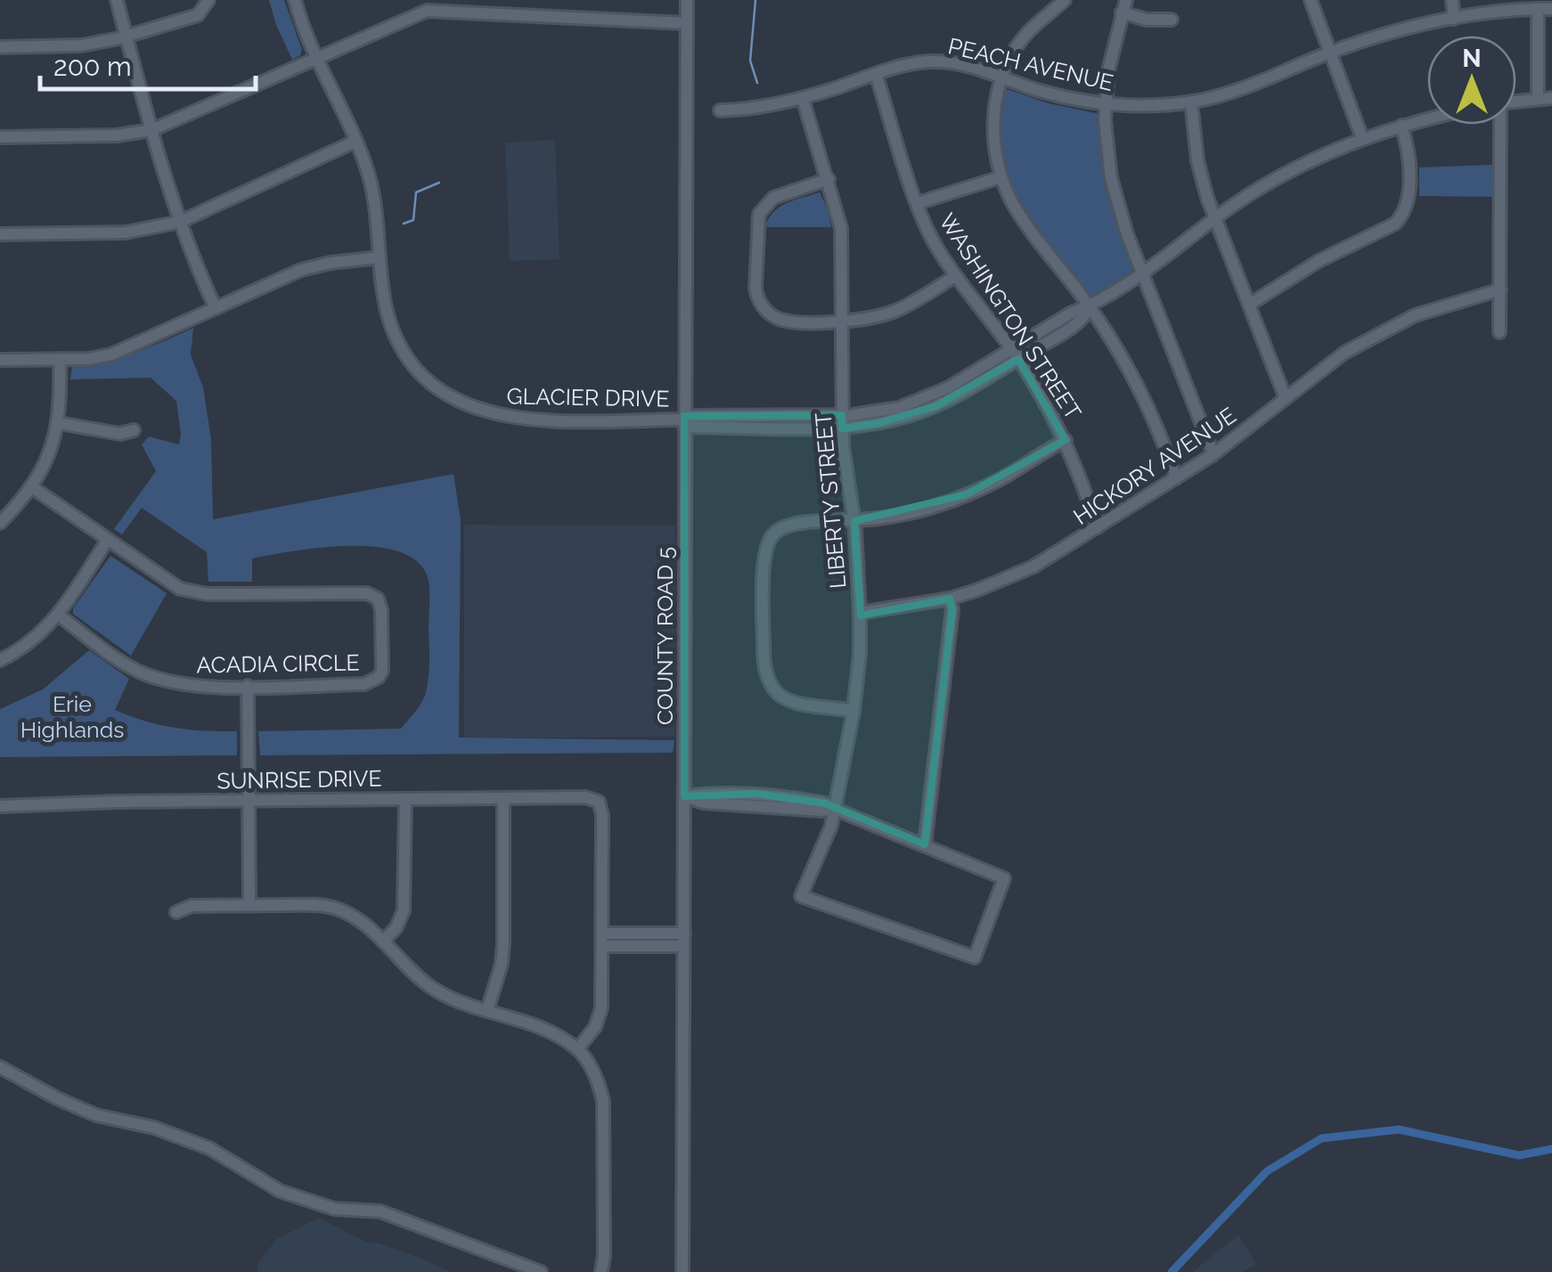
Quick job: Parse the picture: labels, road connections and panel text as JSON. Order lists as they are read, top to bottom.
{
  "streets": {
    "street": [
      "PEACH AVENUE",
      "WASHINGTON STREET",
      "GLACIER DRIVE",
      "HICKORY AVENUE",
      "LIBERTY STREET",
      "COUNTY ROAD 5",
      "ACADIA CIRCLE",
      "SUNRISE DRIVE"
    ]
  },
  "crossings": [
    ["PEACH AVENUE", "WASHINGTON STREET"],
    ["PEACH AVENUE", "LIBERTY STREET"],
    ["WASHINGTON STREET", "GLACIER DRIVE"],
    ["WASHINGTON STREET", "HICKORY AVENUE"],
    ["GLACIER DRIVE", "LIBERTY STREET"],
    ["GLACIER DRIVE", "COUNTY ROAD 5"],
    ["HICKORY AVENUE", "LIBERTY STREET"]
  ],
  "parks": ["Erie Highlands"],
  "scale_bar": "200 m",
  "north": "top"
}
